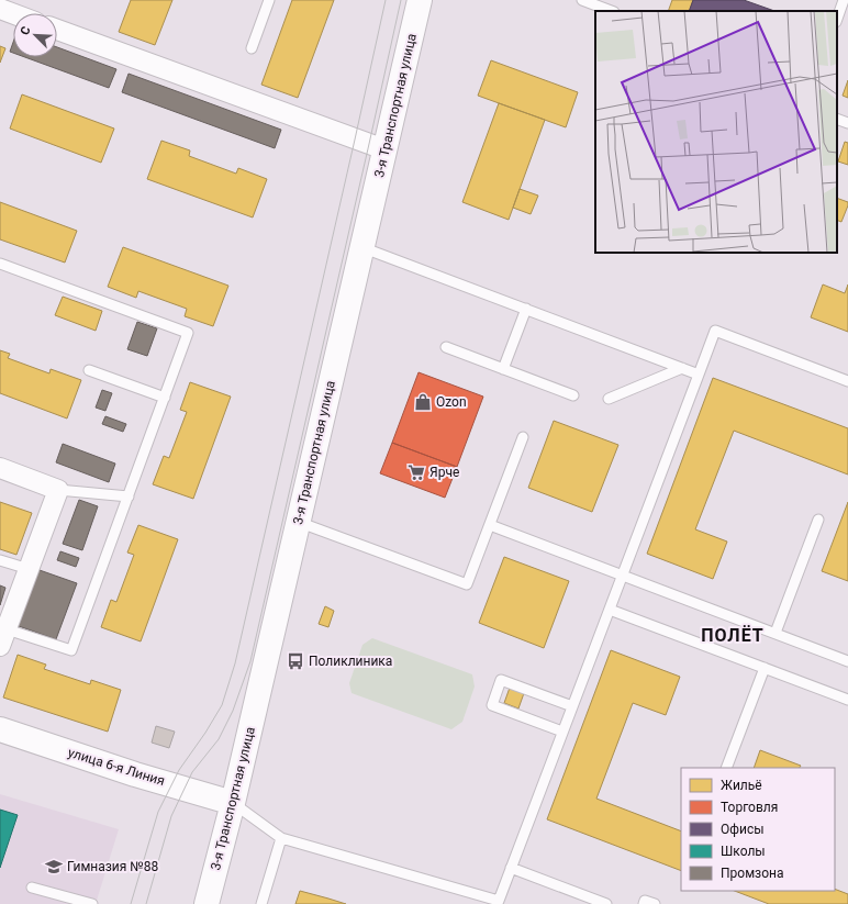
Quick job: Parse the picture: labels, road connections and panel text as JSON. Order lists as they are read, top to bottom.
{
  "streets": {
    "main road": ["3-я Транспортная улица", "улица 6-я Линия"]
  },
  "crossings": [
    ["3-я Транспортная улица", "улица 6-я Линия"]
  ],
  "districts": ["ПОЛЁТ"],
  "places": {
    "shop": ["Ozon"],
    "supermarket": ["Ярче"],
    "bus stop": ["Поликлиника"],
    "school or university": ["Гимназия №88"]
  },
  "legend": [
    "Жильё",
    "Торговля",
    "Офисы",
    "Школы",
    "Промзона"
  ],
  "north": "top left"
}
